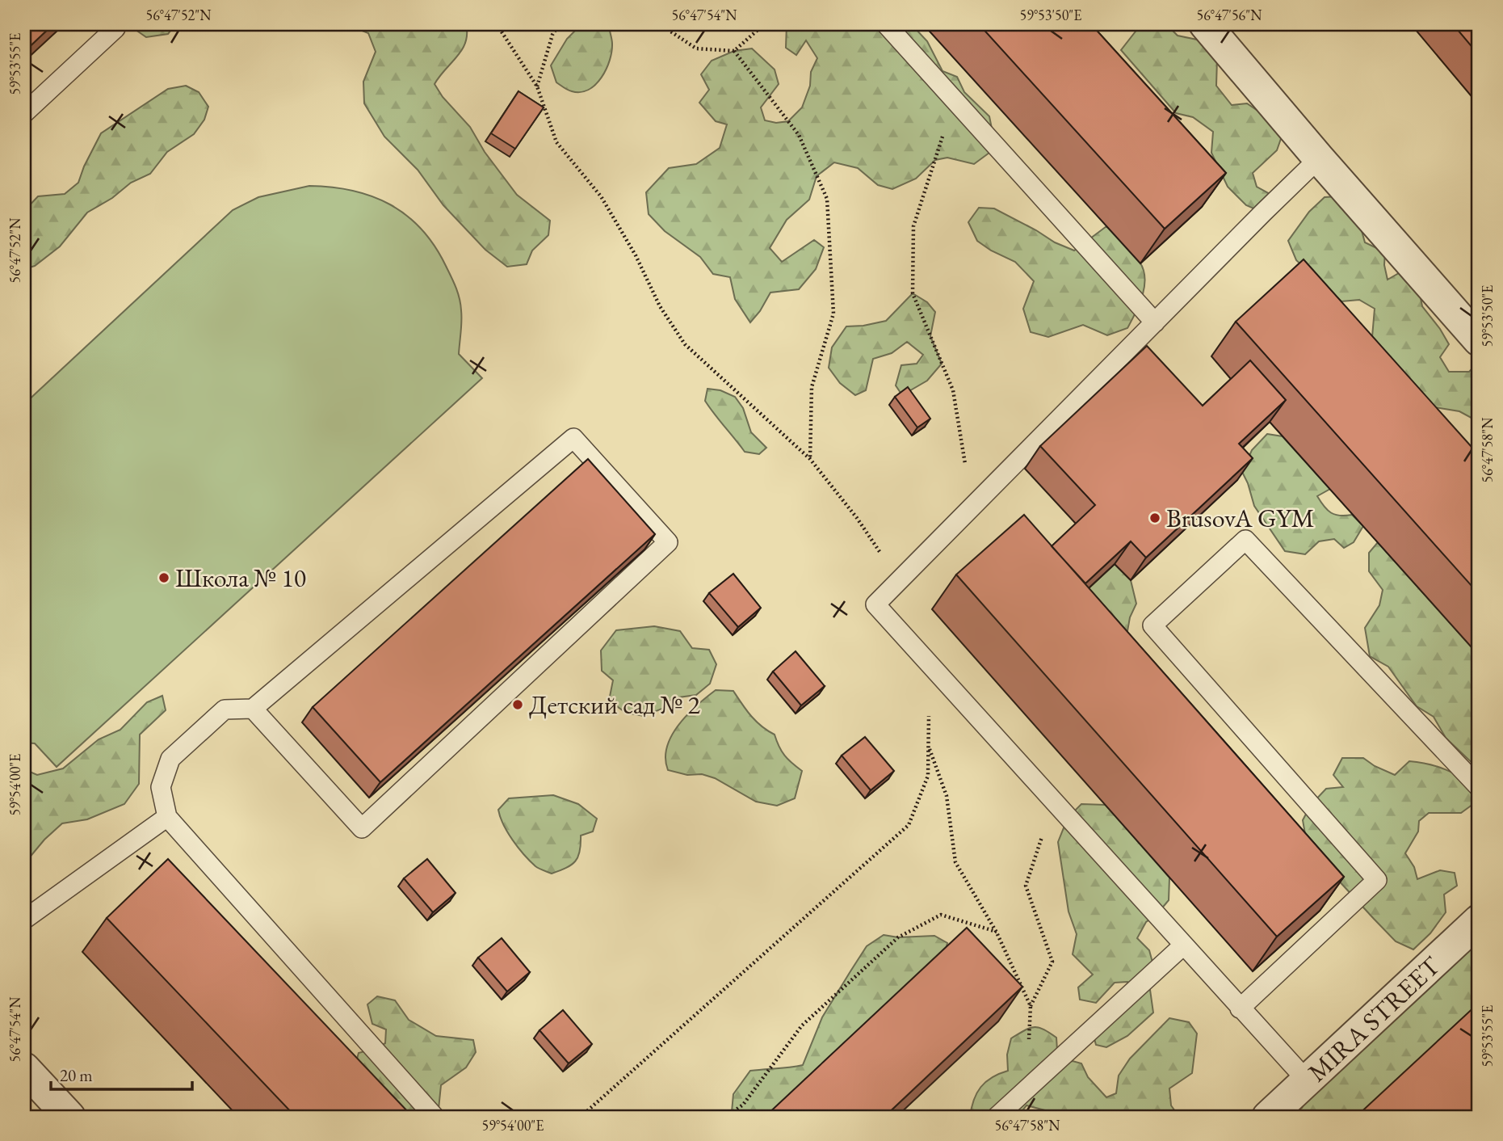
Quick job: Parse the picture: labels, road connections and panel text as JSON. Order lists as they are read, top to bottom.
{
  "streets": {
    "street": ["MIRA STREET"]
  },
  "places": ["BrusovA GYM", "Школа № 10", "Детский сад № 2"],
  "scale_bar": "20 m",
  "coordinates": [
    "56°47'52\"N",
    "56°47'54\"N",
    "59°53'50\"E",
    "56°47'56\"N",
    "59°53'55\"E",
    "56°47'58\"N",
    "59°54'00\"E"
  ]
}
